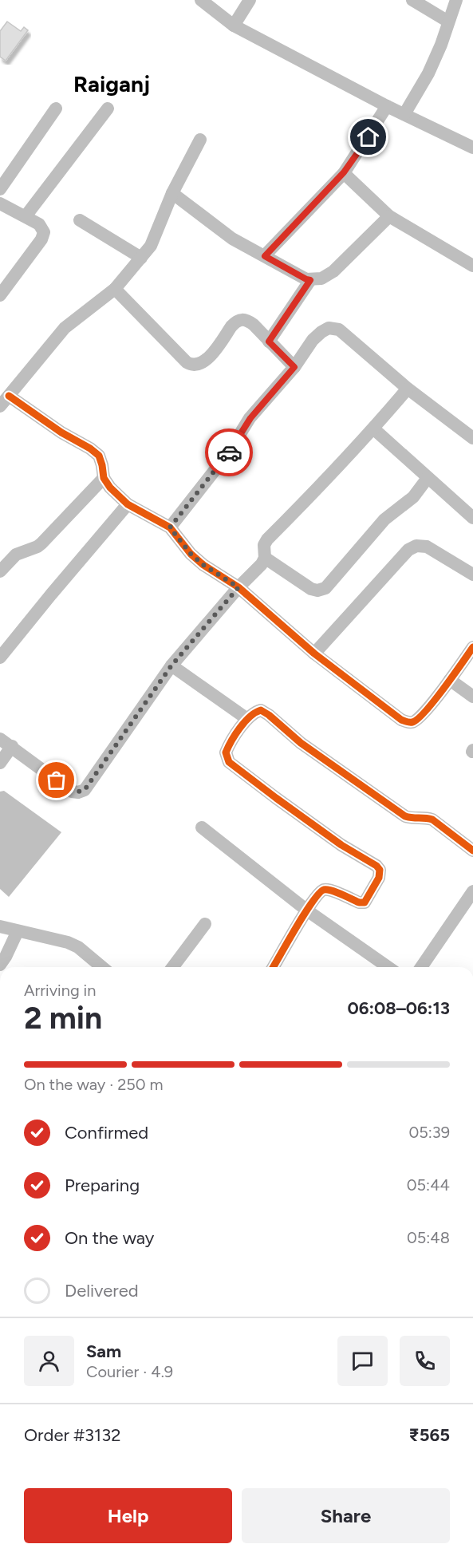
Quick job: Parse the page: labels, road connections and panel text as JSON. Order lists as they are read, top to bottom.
{
  "districts": ["Raiganj"],
  "page": {
    "heading": ["2 min", "Arriving in", "06:08–06:13"],
    "panel": [
      "Sam",
      "Courier · 4.9",
      "Order #3132",
      "₹565"
    ],
    "bar": "On the way · 250 m",
    "list": [
      ["Confirmed", "05:39"],
      ["Preparing", "05:44"],
      ["On the way", "05:48"],
      "Delivered"
    ],
    "buttons": ["Help", "Share"]
  }
}
